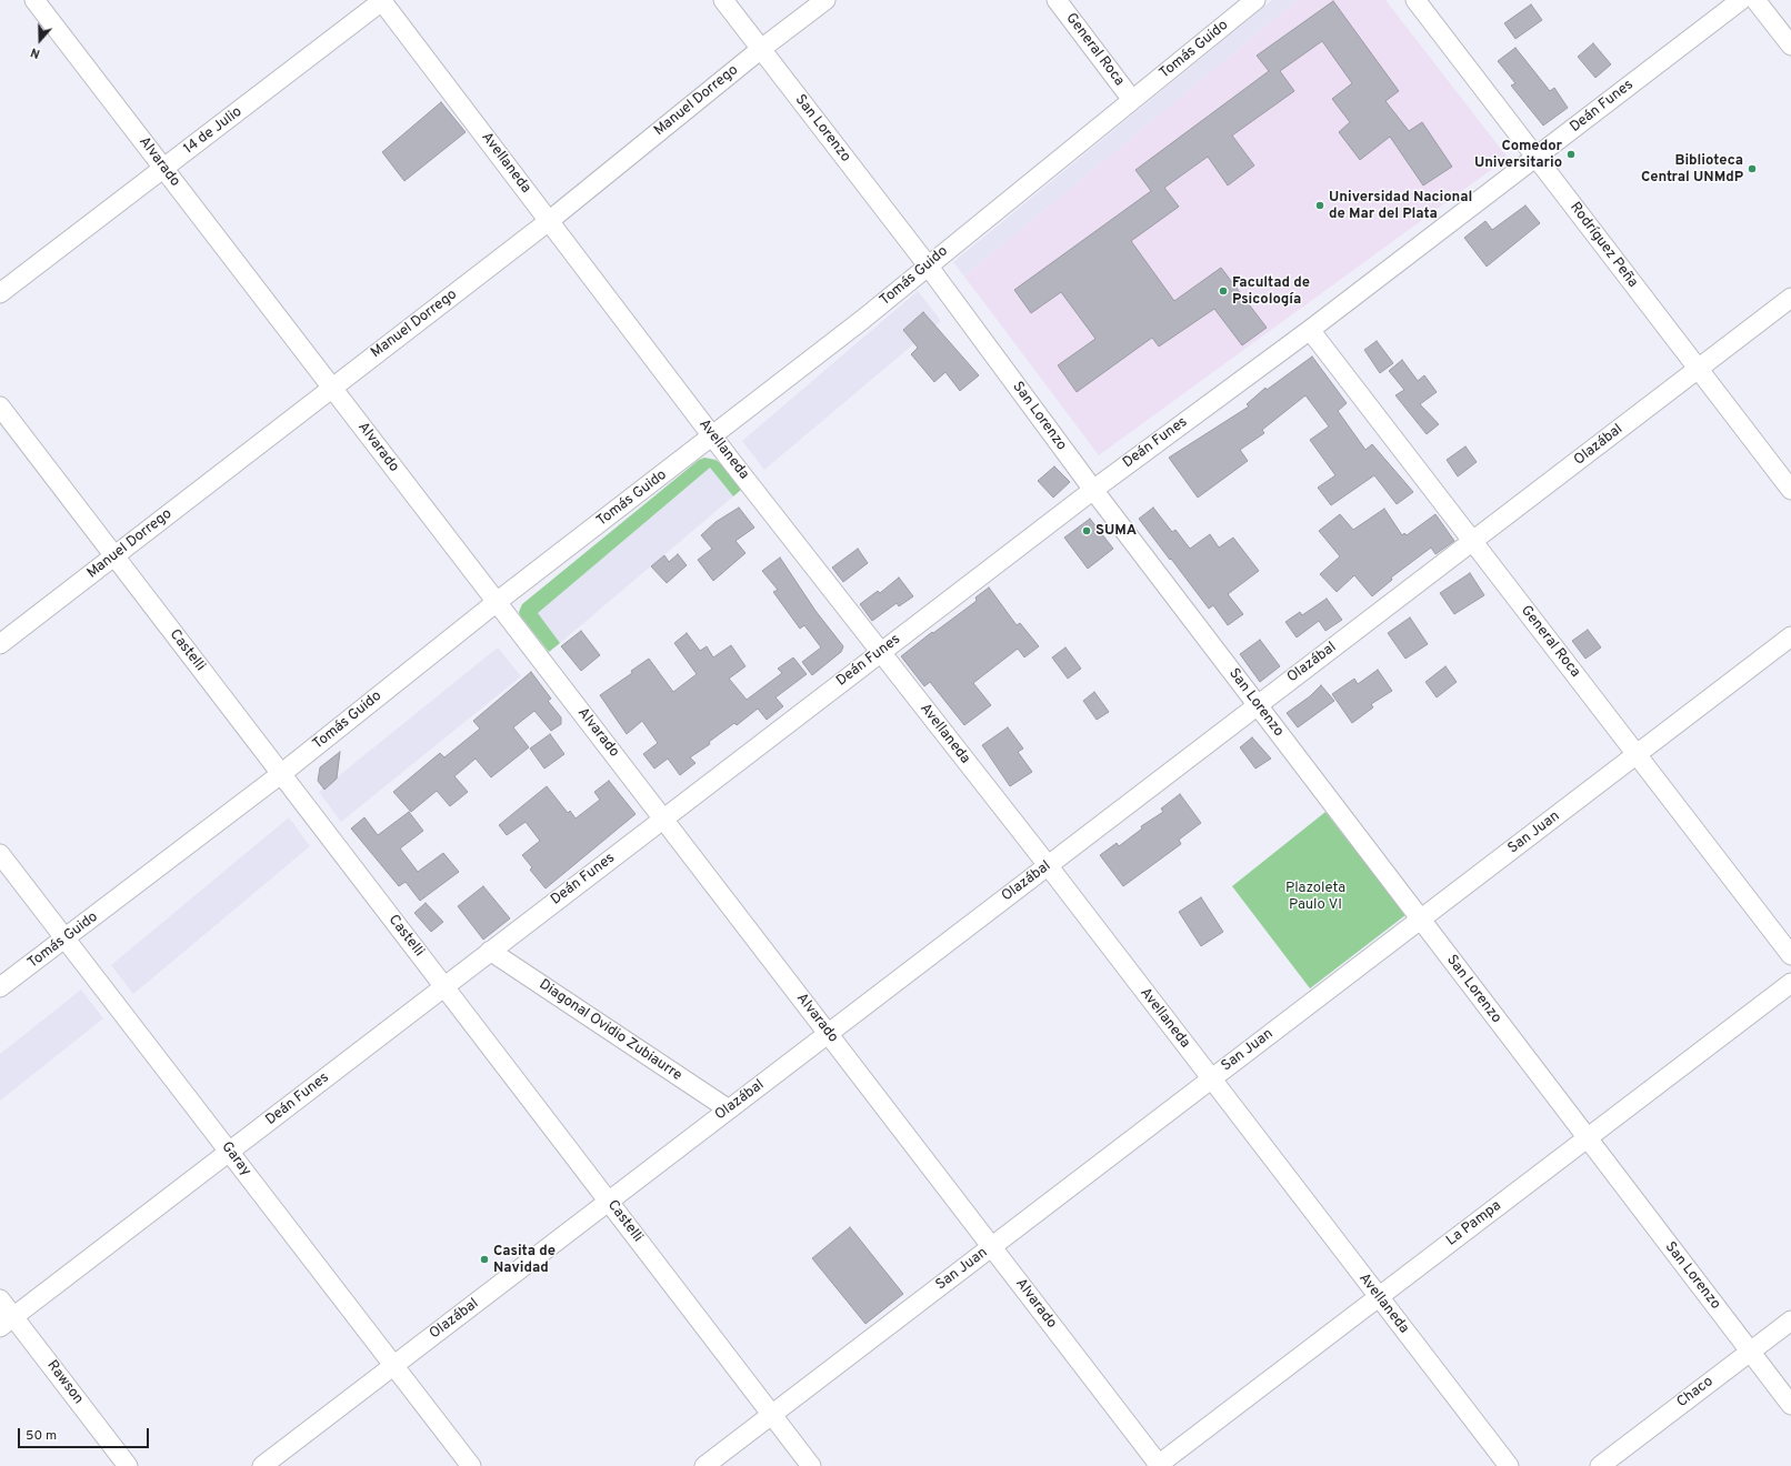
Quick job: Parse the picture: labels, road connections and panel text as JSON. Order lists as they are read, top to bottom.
{
  "streets": {
    "street": [
      "General Roca",
      "Tomás Guido",
      "Manuel Dorrego",
      "Deán Funes",
      "San Lorenzo",
      "14 de Julio",
      "Alvarado",
      "Avellaneda",
      "Rodríguez Peña",
      "Olazábal",
      "Castelli",
      "San Juan",
      "Diagonal Ovidio Zubiaurre",
      "Garay",
      "La Pampa",
      "Rawson",
      "Chaco"
    ]
  },
  "crossings": [
    ["General Roca", "Tomás Guido"],
    ["General Roca", "Deán Funes"],
    ["General Roca", "Olazábal"],
    ["General Roca", "San Juan"],
    ["Tomás Guido", "San Lorenzo"],
    ["Tomás Guido", "Alvarado"],
    ["Tomás Guido", "Avellaneda"],
    ["Tomás Guido", "Castelli"],
    ["Tomás Guido", "Garay"],
    ["Manuel Dorrego", "San Lorenzo"],
    ["Manuel Dorrego", "Alvarado"],
    ["Manuel Dorrego", "Avellaneda"],
    ["Manuel Dorrego", "Castelli"],
    ["Deán Funes", "San Lorenzo"],
    ["Deán Funes", "Alvarado"],
    ["Deán Funes", "Avellaneda"],
    ["Deán Funes", "Rodríguez Peña"],
    ["Deán Funes", "Castelli"],
    ["Deán Funes", "Diagonal Ovidio Zubiaurre"],
    ["Deán Funes", "Garay"],
    ["Deán Funes", "Rawson"],
    ["San Lorenzo", "Olazábal"],
    ["San Lorenzo", "San Juan"],
    ["San Lorenzo", "La Pampa"],
    ["San Lorenzo", "Chaco"],
    ["14 de Julio", "Alvarado"],
    ["14 de Julio", "Avellaneda"],
    ["Alvarado", "Olazábal"],
    ["Alvarado", "San Juan"],
    ["Alvarado", "La Pampa"],
    ["Avellaneda", "Olazábal"],
    ["Avellaneda", "San Juan"],
    ["Avellaneda", "La Pampa"],
    ["Rodríguez Peña", "Olazábal"],
    ["Olazábal", "Castelli"],
    ["Olazábal", "Diagonal Ovidio Zubiaurre"],
    ["Olazábal", "Garay"],
    ["Castelli", "San Juan"]
  ],
  "parks": ["Plazoleta Paulo VI"],
  "places": [
    "Comedor Universitario",
    "Biblioteca Central UNMdP",
    "Universidad Nacional de Mar del Plata",
    "Facultad de Psicología",
    "SUMA",
    "Casita de Navidad"
  ],
  "scale_bar": "50 m",
  "north": "bottom"
}
